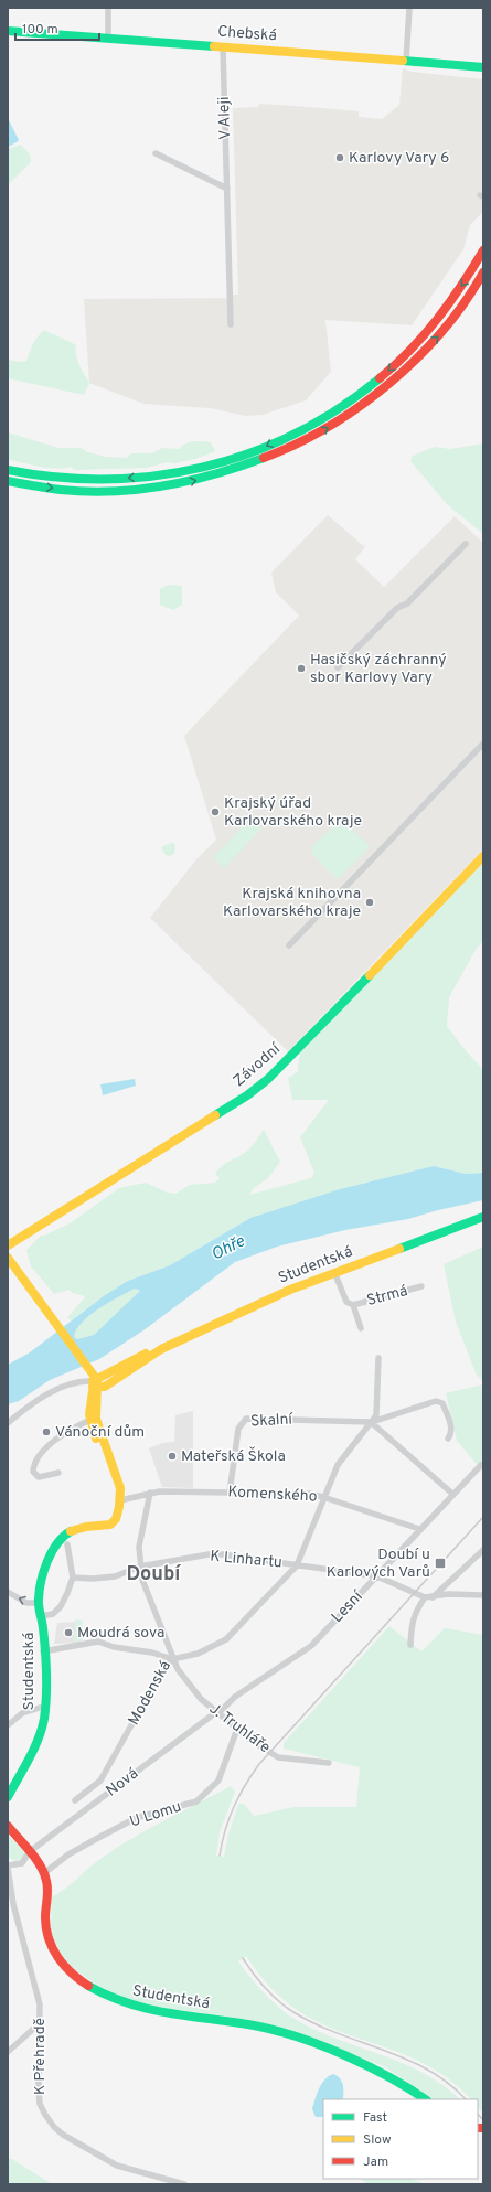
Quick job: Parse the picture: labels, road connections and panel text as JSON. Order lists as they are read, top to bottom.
{
  "streets": {
    "main road": ["Chebská", "Závodní", "Studentská"],
    "street": [
      "V Aleji",
      "Strmá",
      "Skalní",
      "Komenského",
      "K Linhartu",
      "Lesní",
      "Modenská",
      "J. Truhláře",
      "Nová",
      "U Lomu",
      "K Přehradě"
    ]
  },
  "crossings": [
    ["Chebská", "V Aleji"],
    ["Studentská", "Strmá"],
    ["Studentská", "Komenského"],
    ["Studentská", "K Linhartu"],
    ["Studentská", "Nová"],
    ["Studentská", "U Lomu"],
    ["Skalní", "Komenského"],
    ["Komenského", "Lesní"],
    ["Komenského", "Modenská"],
    ["K Linhartu", "Lesní"],
    ["K Linhartu", "Modenská"],
    ["Lesní", "J. Truhláře"],
    ["Lesní", "Nová"],
    ["Modenská", "J. Truhláře"],
    ["J. Truhláře", "Nová"],
    ["J. Truhláře", "U Lomu"],
    ["Nová", "K Přehradě"]
  ],
  "districts": ["Doubí"],
  "water": ["Ohře"],
  "places": {
    "other": [
      "Karlovy Vary 6",
      "Hasičský záchranný sbor Karlovy Vary",
      "Krajský úřad Karlovarského kraje",
      "Krajská knihovna Karlovarského kraje",
      "Vánoční dům",
      "Mateřská Škola",
      "Moudrá sova"
    ],
    "transit": ["Doubí u Karlových Varů"]
  },
  "legend": ["Fast", "Slow", "Jam"],
  "scale_bar": "100 m"
}
